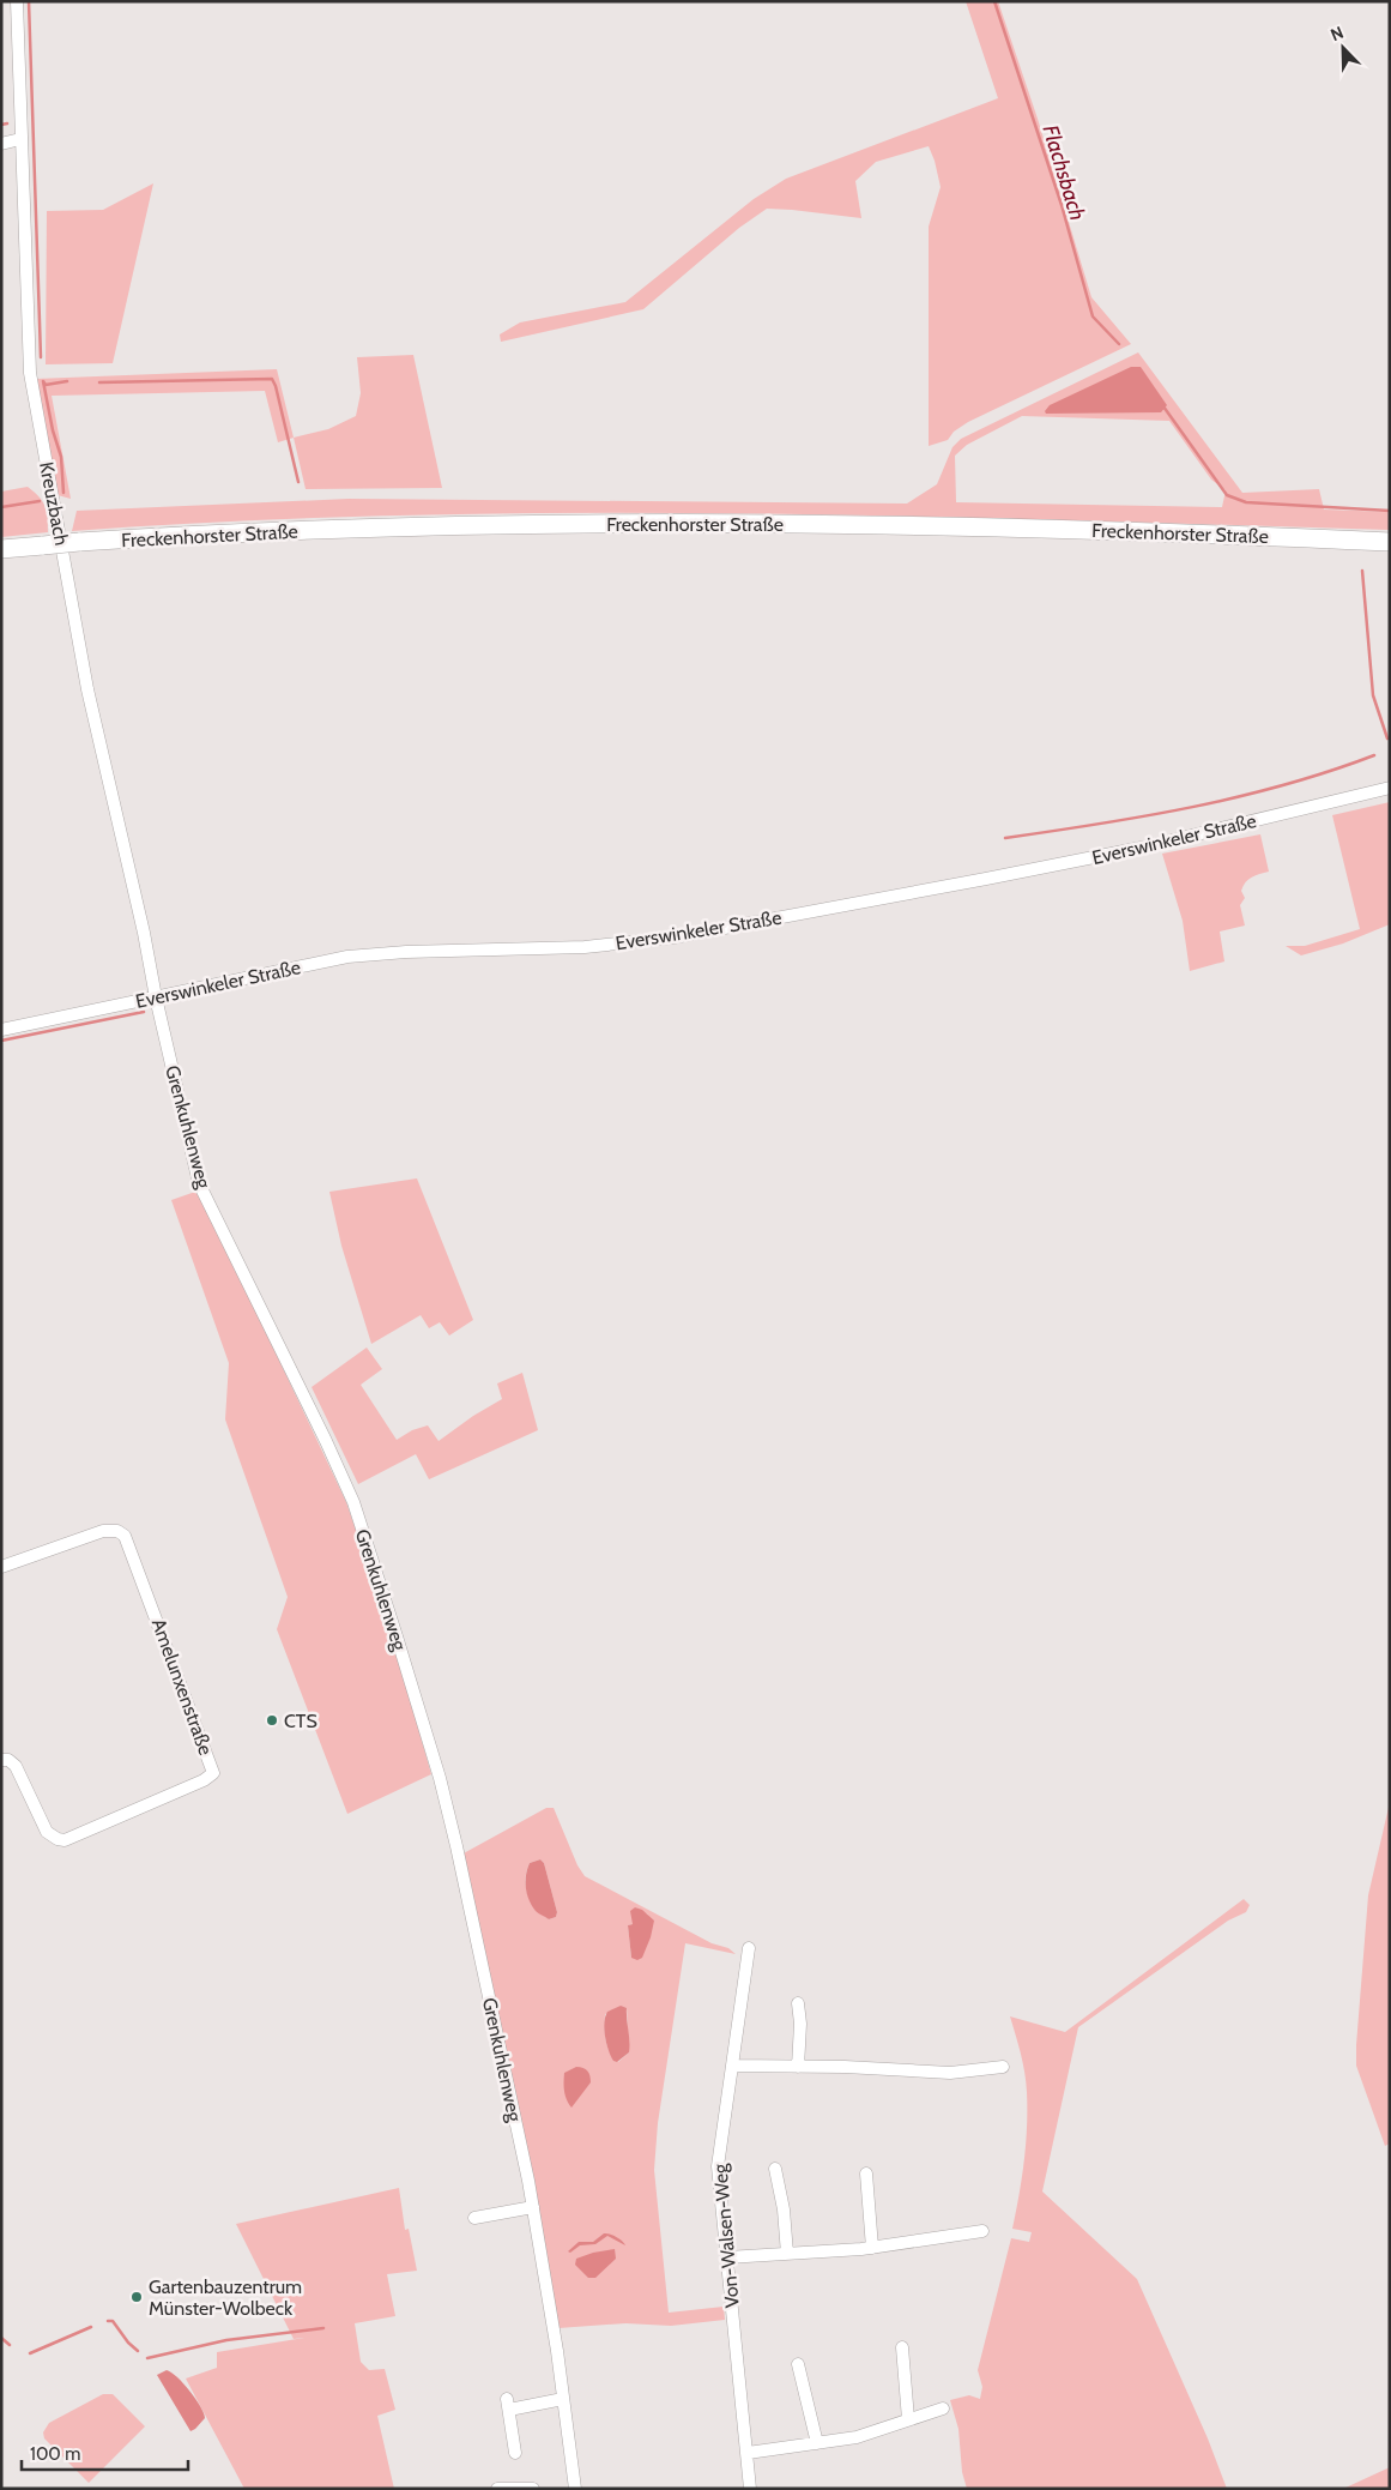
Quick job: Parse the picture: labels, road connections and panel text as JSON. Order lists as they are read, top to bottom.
{
  "streets": {
    "main road": ["Freckenhorster Straße"],
    "street": [
      "Kreuzbach",
      "Everswinkeler Straße",
      "Grenkuhlenweg",
      "Amelunxenstraße",
      "Von-Walsen-Weg"
    ]
  },
  "crossings": [
    ["Kreuzbach", "Everswinkeler Straße"],
    ["Kreuzbach", "Grenkuhlenweg"],
    ["Everswinkeler Straße", "Grenkuhlenweg"]
  ],
  "water": ["Flachsbach"],
  "places": ["CTS", "Gartenbauzentrum Münster-Wolbeck"],
  "scale_bar": "100 m",
  "north": "top left"
}
